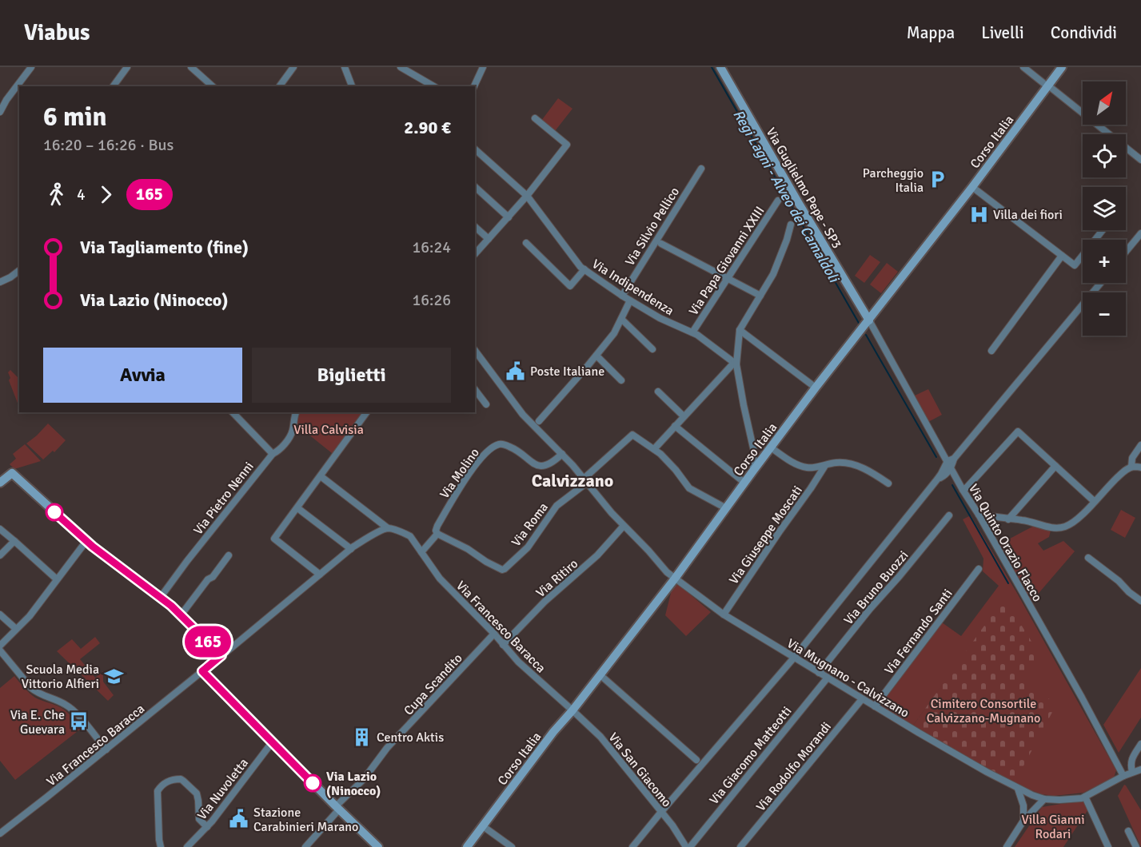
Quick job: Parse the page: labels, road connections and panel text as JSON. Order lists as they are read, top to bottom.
{
  "streets": {
    "street": [
      "Corso Italia",
      "Via Guglielmo Pepe - SP3",
      "Via Silvio Pellico",
      "Via Papa Giovanni XXIII",
      "Via Indipendenza",
      "Via Molino",
      "Via Pietro Nenni",
      "Via Roma",
      "Via Giuseppe Moscati",
      "Via Quinto Orazio Flacco",
      "Via Ritiro",
      "Via Bruno Buozzi",
      "Via Francesco Baracca",
      "Via Fernando Santi",
      "Via Mugnano - Calvizzano",
      "Cupa Scandito",
      "Via Giacomo Matteotti",
      "Via Rodolfo Morandi",
      "Via San Giacomo",
      "Via Nuvoletta"
    ]
  },
  "crossings": [
    ["Corso Italia", "Via Guglielmo Pepe - SP3"],
    ["Corso Italia", "Via Giuseppe Moscati"],
    ["Corso Italia", "Via Quinto Orazio Flacco"],
    ["Corso Italia", "Via Francesco Baracca"],
    ["Corso Italia", "Via Mugnano - Calvizzano"],
    ["Corso Italia", "Via San Giacomo"],
    ["Via Guglielmo Pepe - SP3", "Via Quinto Orazio Flacco"],
    ["Via Silvio Pellico", "Via Indipendenza"],
    ["Via Papa Giovanni XXIII", "Via Indipendenza"],
    ["Via Molino", "Via Roma"],
    ["Via Molino", "Via Mugnano - Calvizzano"],
    ["Via Roma", "Via Mugnano - Calvizzano"],
    ["Via Giuseppe Moscati", "Via Mugnano - Calvizzano"],
    ["Via Quinto Orazio Flacco", "Via Mugnano - Calvizzano"],
    ["Via Ritiro", "Via Francesco Baracca"],
    ["Via Ritiro", "Via Mugnano - Calvizzano"],
    ["Via Bruno Buozzi", "Via Mugnano - Calvizzano"],
    ["Via Francesco Baracca", "Cupa Scandito"],
    ["Via Francesco Baracca", "Via San Giacomo"],
    ["Via Fernando Santi", "Via Mugnano - Calvizzano"],
    ["Via Mugnano - Calvizzano", "Via Giacomo Matteotti"],
    ["Via Mugnano - Calvizzano", "Via Rodolfo Morandi"]
  ],
  "districts": ["Calvizzano"],
  "water": ["Regi Lagni - Alveo dei Camaldoli"],
  "parks": ["Villa Calvisia", "Cimitero Consortile Calvizzano-Mugnano", "Villa Gianni Rodari"],
  "places": {
    "parking": ["Parcheggio Italia"],
    "hospital": ["Villa dei fiori"],
    "public building": ["Poste Italiane", "Stazione Carabinieri Marano"],
    "school or university": ["Scuola Media Vittorio Alfieri"],
    "bus stop": ["Via E. Che Guevara"],
    "building": ["Centro Aktis"],
    "other": ["Via Lazio (Ninocco)"]
  },
  "lines": ["bus line 165"],
  "north": "top right",
  "page": {
    "header": "Viabus",
    "nav": ["Mappa", "Livelli", "Condividi"],
    "on_map": "165",
    "map_buttons": ["+", "−"],
    "heading": ["6 min", "16:20 – 16:26 · Bus", "2.90 €"],
    "legs": ["4", "165"],
    "list": [
      {
        "name": "Via Tagliamento (fine)",
        "value": "16:24"
      },
      {
        "name": "Via Lazio (Ninocco)",
        "value": "16:26"
      }
    ],
    "buttons": ["Avvia", "Biglietti"]
  }
}
